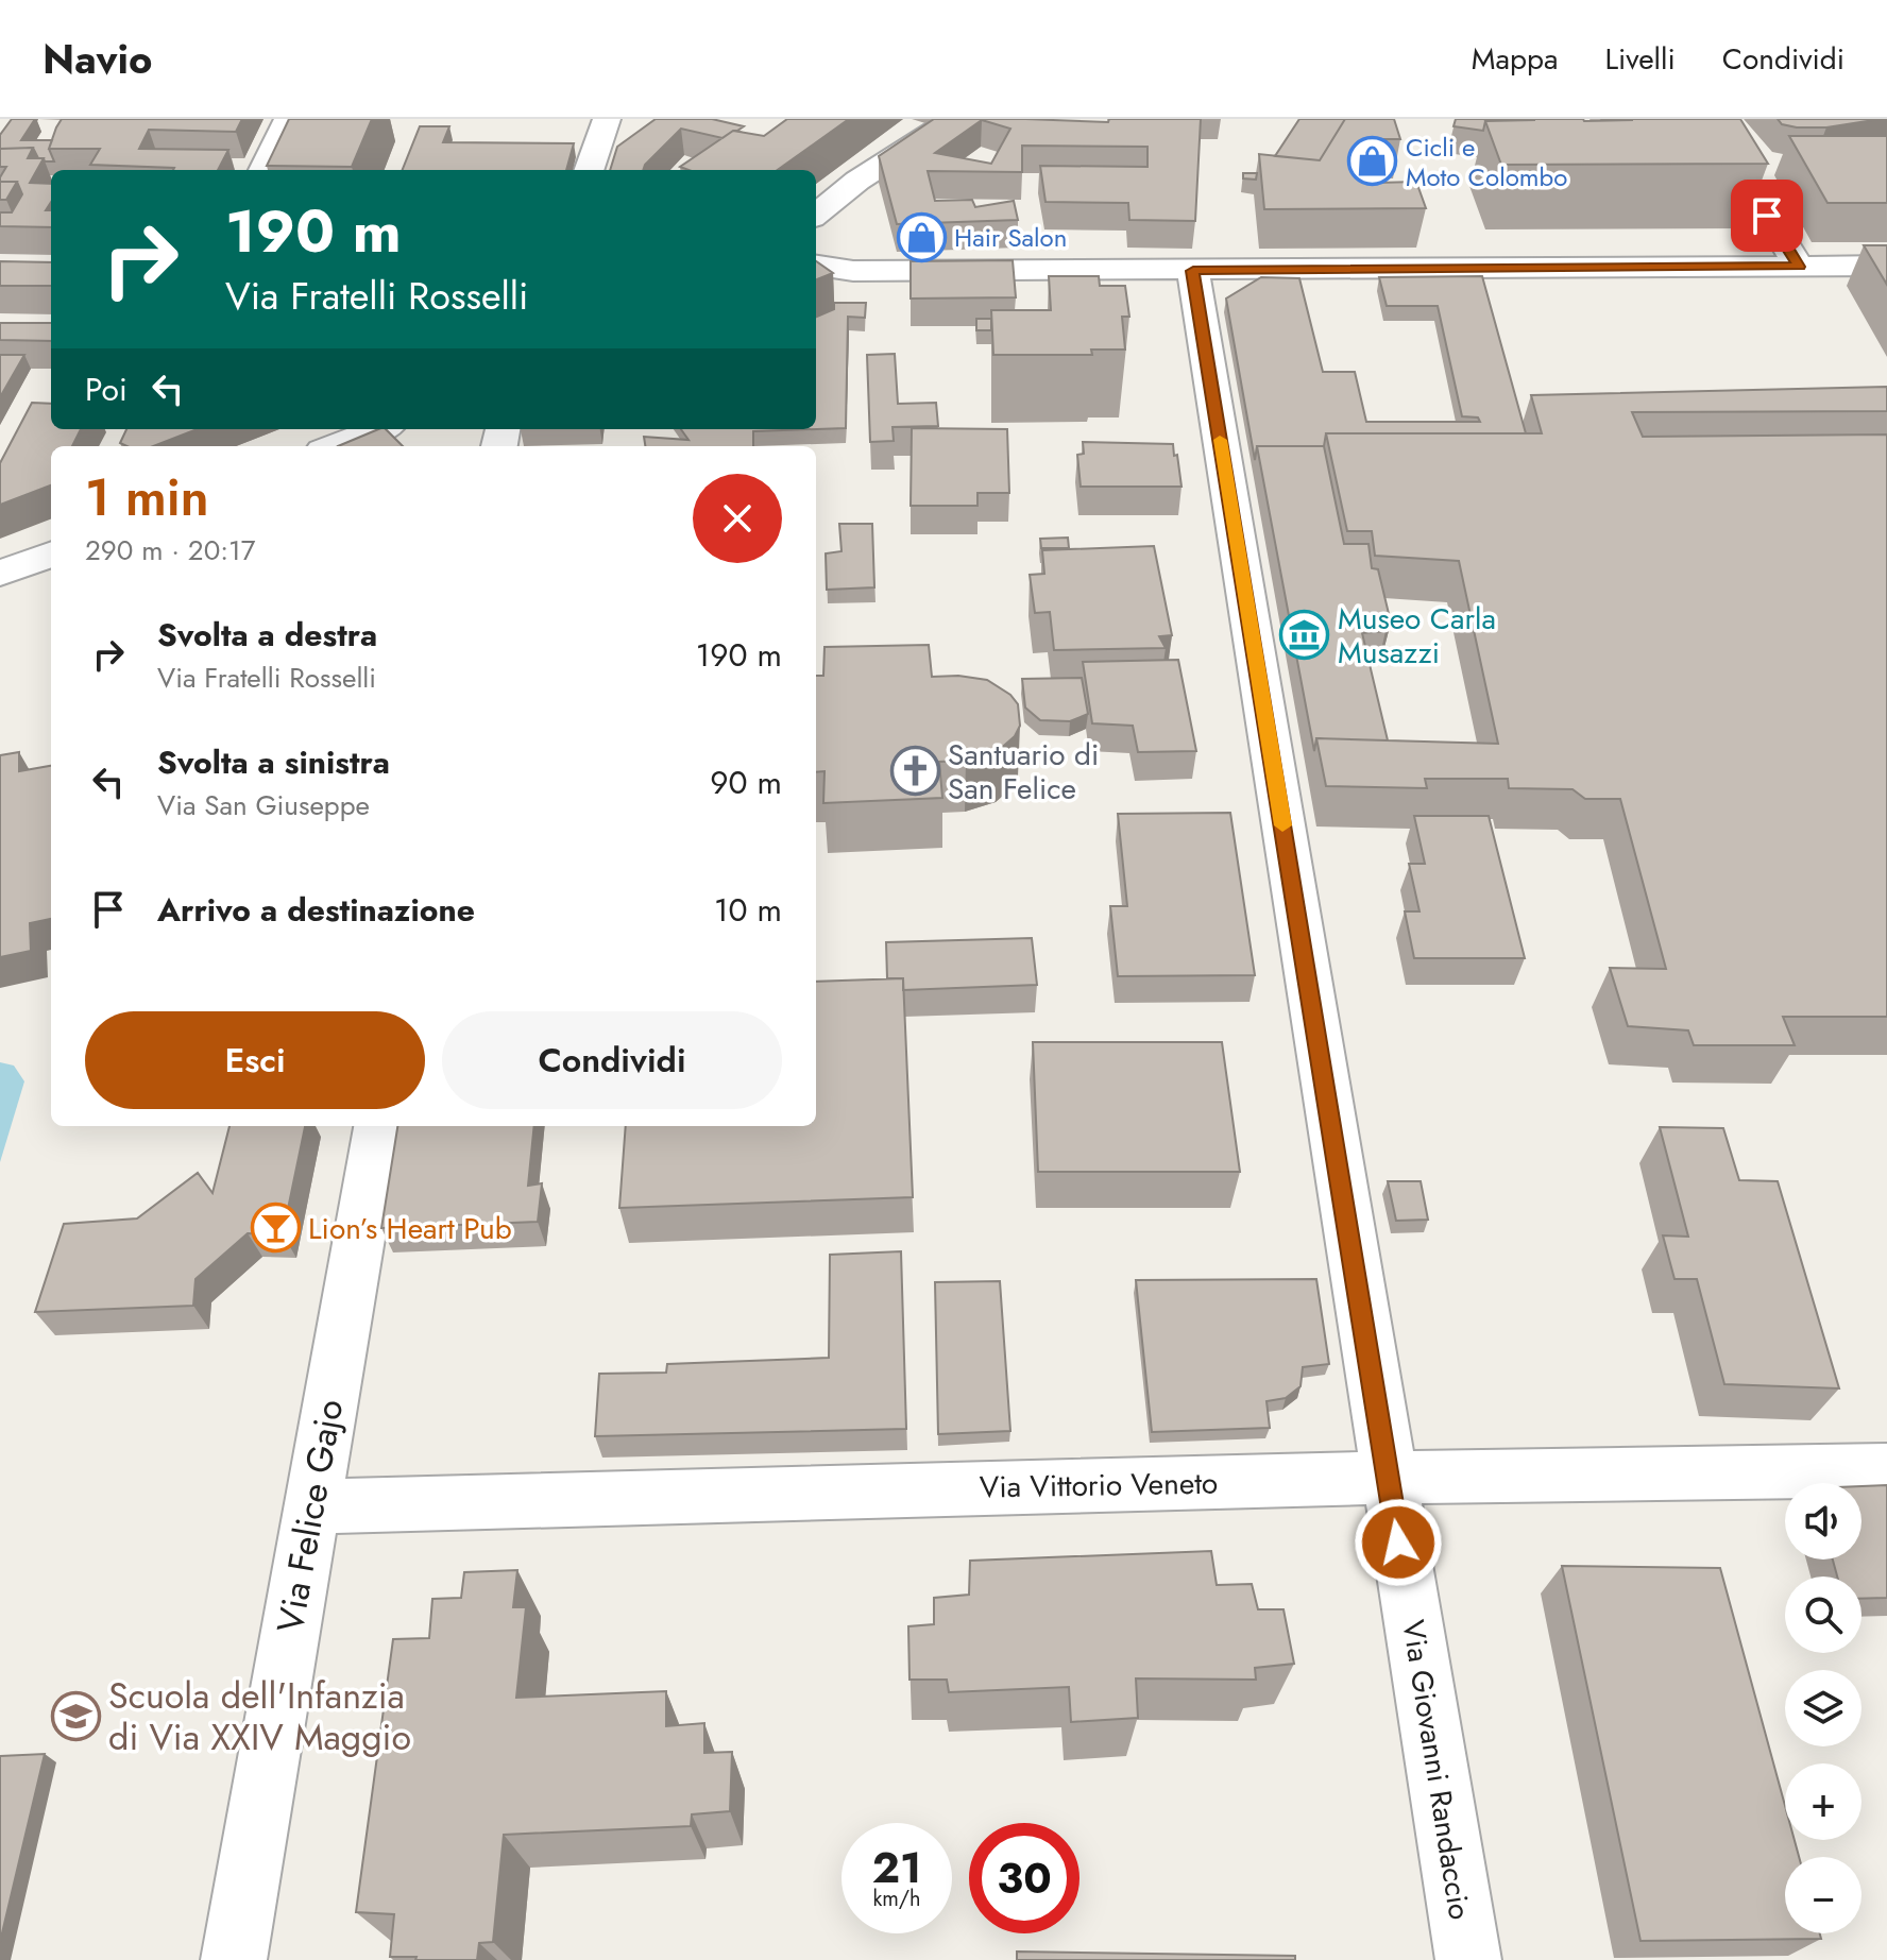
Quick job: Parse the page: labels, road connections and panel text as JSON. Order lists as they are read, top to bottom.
{
  "streets": {
    "street": ["Via Vittorio Veneto", "Via Felice Gajo", "Via Giovanni Randaccio"]
  },
  "crossings": [
    ["Via Vittorio Veneto", "Via Felice Gajo"],
    ["Via Vittorio Veneto", "Via Giovanni Randaccio"]
  ],
  "places": {
    "shop": ["Cicli e Moto Colombo", "Hair Salon"],
    "museum": ["Museo Carla Musazzi"],
    "church": ["Santuario di San Felice"],
    "bar": ["Lion’s Heart Pub"],
    "school or university": ["Scuola dell'Infanzia di Via XXIV Maggio"]
  },
  "page": {
    "header": "Navio",
    "nav": ["Mappa", "Livelli", "Condividi"],
    "turn": ["190 m", "Via Fratelli Rosselli"],
    "then": "Poi",
    "heading": ["1 min", "290 m · 20:17"],
    "list": [
      {
        "name": "Svolta a destra",
        "note": "Via Fratelli Rosselli",
        "value": "190 m"
      },
      {
        "name": "Svolta a sinistra",
        "note": "Via San Giuseppe",
        "value": "90 m"
      },
      {
        "name": "Arrivo a destinazione",
        "value": "10 m"
      }
    ],
    "buttons": ["Esci", "Condividi"],
    "map_buttons": ["+", "−"],
    "speed": "21 km/h",
    "limit": "30"
  }
}
